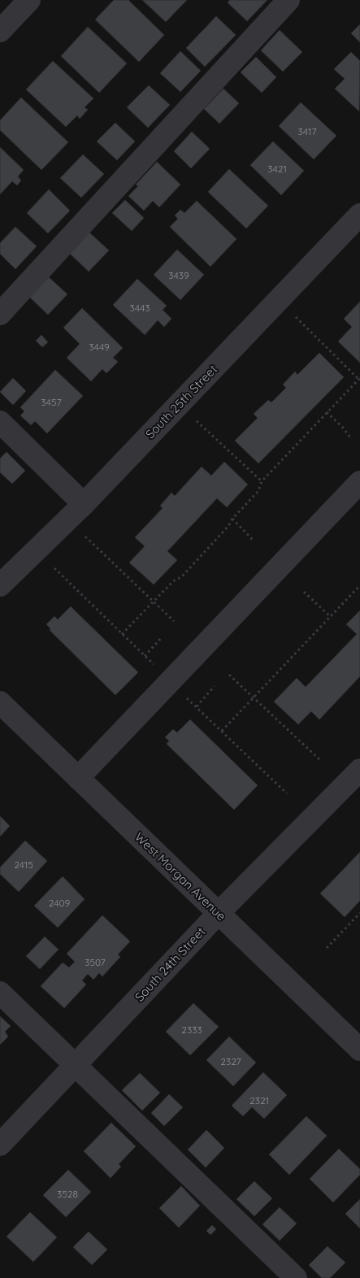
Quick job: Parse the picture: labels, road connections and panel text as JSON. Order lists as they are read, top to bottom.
{
  "streets": {
    "street": ["South 25th Street", "West Morgan Avenue", "South 24th Street"]
  },
  "crossings": [
    ["West Morgan Avenue", "South 24th Street"]
  ],
  "house_numbers": [
    "3417",
    "3421",
    "3439",
    "3443",
    "3449",
    "3457",
    "2415",
    "2409",
    "3507",
    "2333",
    "2327",
    "2321",
    "3528"
  ]
}
